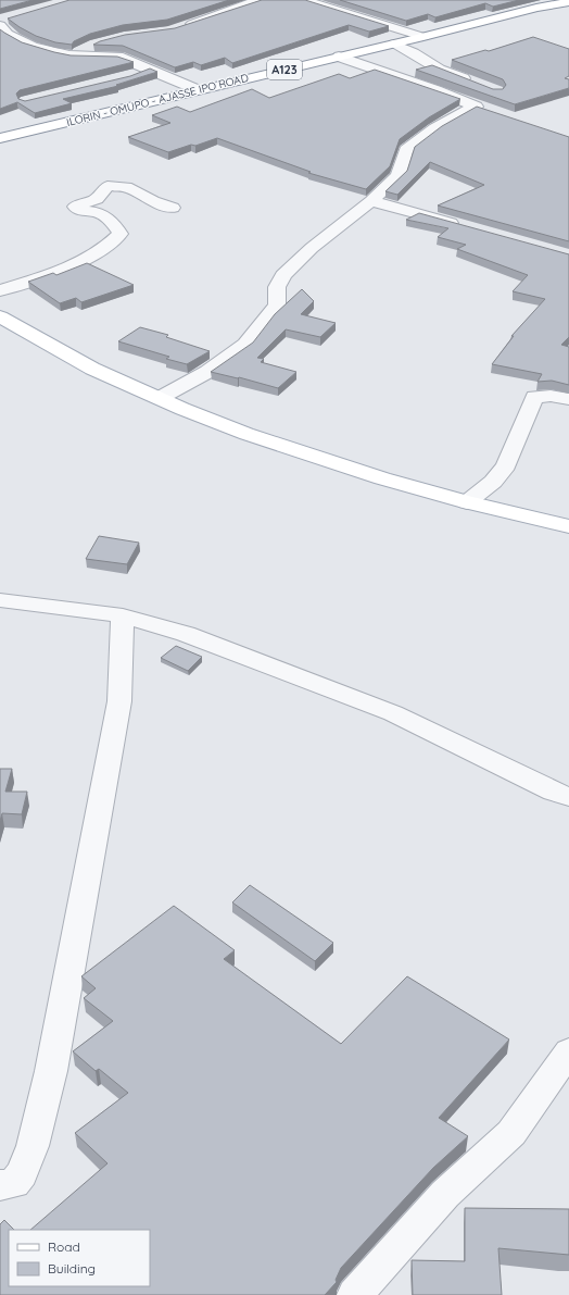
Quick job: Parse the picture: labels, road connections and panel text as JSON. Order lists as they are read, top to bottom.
{
  "streets": {
    "main road": ["A123", "ILORIN - OMUPO - AJASSE IPO ROAD"]
  },
  "legend": ["Road", "Building"]
}
